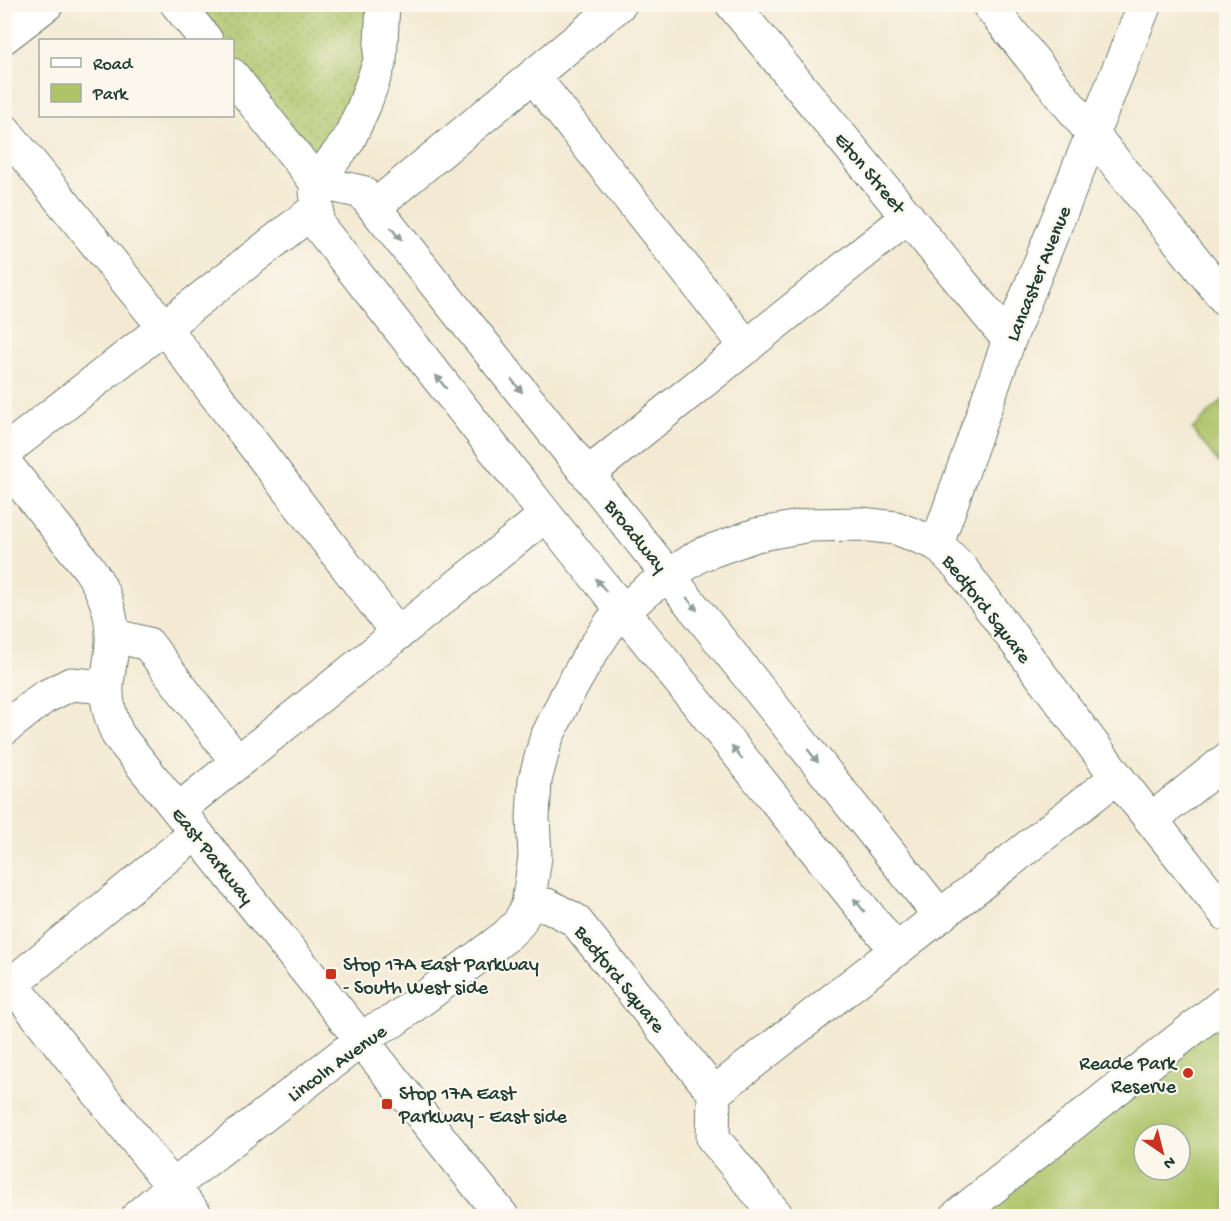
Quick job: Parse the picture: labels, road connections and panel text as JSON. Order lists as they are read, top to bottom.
{
  "streets": {
    "street": [
      "Eton Street",
      "Lancaster Avenue",
      "Broadway",
      "Bedford Square",
      "East Parkway",
      "Lincoln Avenue"
    ]
  },
  "crossings": [
    ["Eton Street", "Lancaster Avenue"],
    ["Lancaster Avenue", "Bedford Square"],
    ["Broadway", "Bedford Square"],
    ["Bedford Square", "Lincoln Avenue"],
    ["East Parkway", "Lincoln Avenue"]
  ],
  "places": {
    "transit": ["Stop 17A East Parkway - South West side", "Stop 17A East Parkway - East side"],
    "other": ["Reade Park Reserve"]
  },
  "legend": ["Road", "Park"],
  "north": "bottom right"
}
